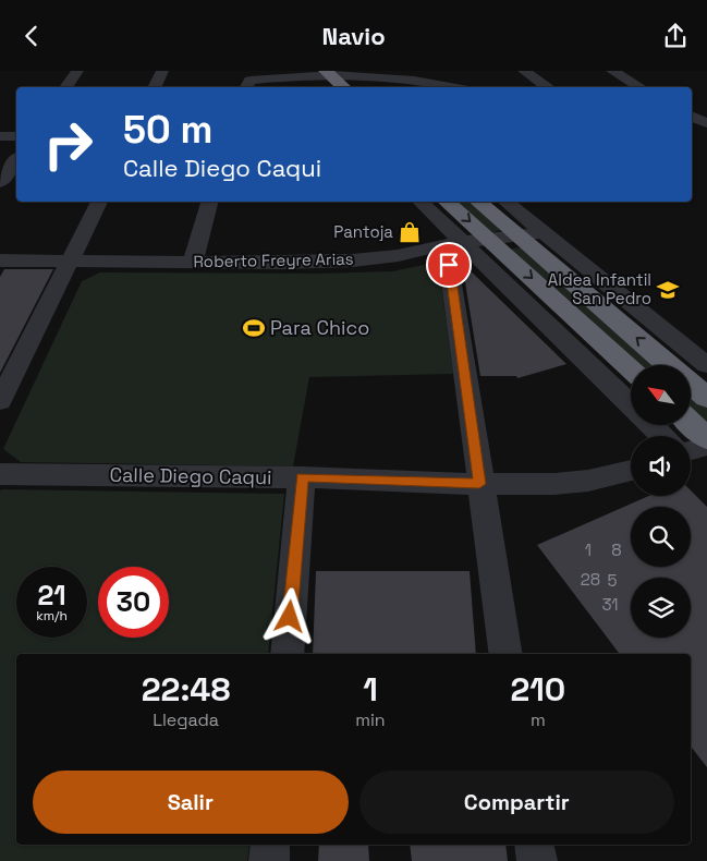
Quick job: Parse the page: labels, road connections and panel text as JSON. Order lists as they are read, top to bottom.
{
  "streets": {
    "street": ["Roberto Freyre Arias", "Calle Diego Caqui"]
  },
  "places": {
    "shop": ["Pantoja"],
    "school or university": ["Aldea Infantil San Pedro"],
    "sports": ["Para Chico"]
  },
  "house_numbers": [
    "1",
    "8",
    "28",
    "5",
    "31"
  ],
  "north": "top left",
  "page": {
    "header": "Navio",
    "turn": ["50 m", "Calle Diego Caqui"],
    "speed": "21 km/h",
    "limit": "30",
    "eta": [
      "22:48",
      "Llegada",
      "1",
      "min",
      "210",
      "m"
    ],
    "buttons": ["Salir", "Compartir"]
  }
}
